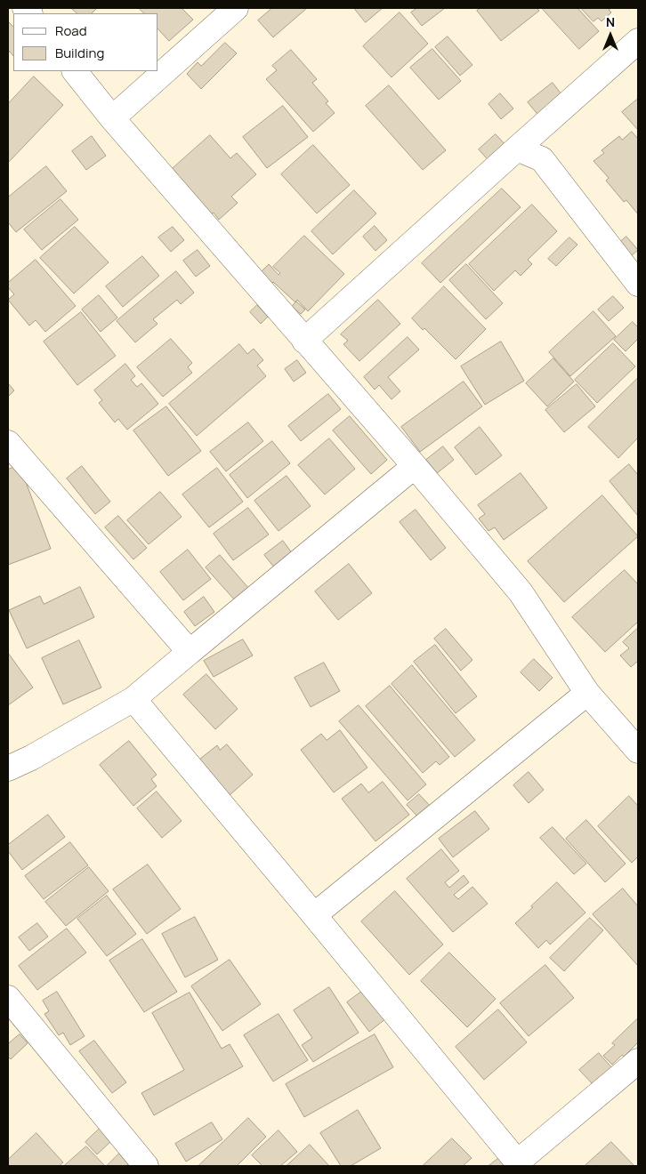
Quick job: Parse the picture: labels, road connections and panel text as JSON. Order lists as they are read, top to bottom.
{
  "legend": ["Road", "Building"],
  "north": "top"
}
